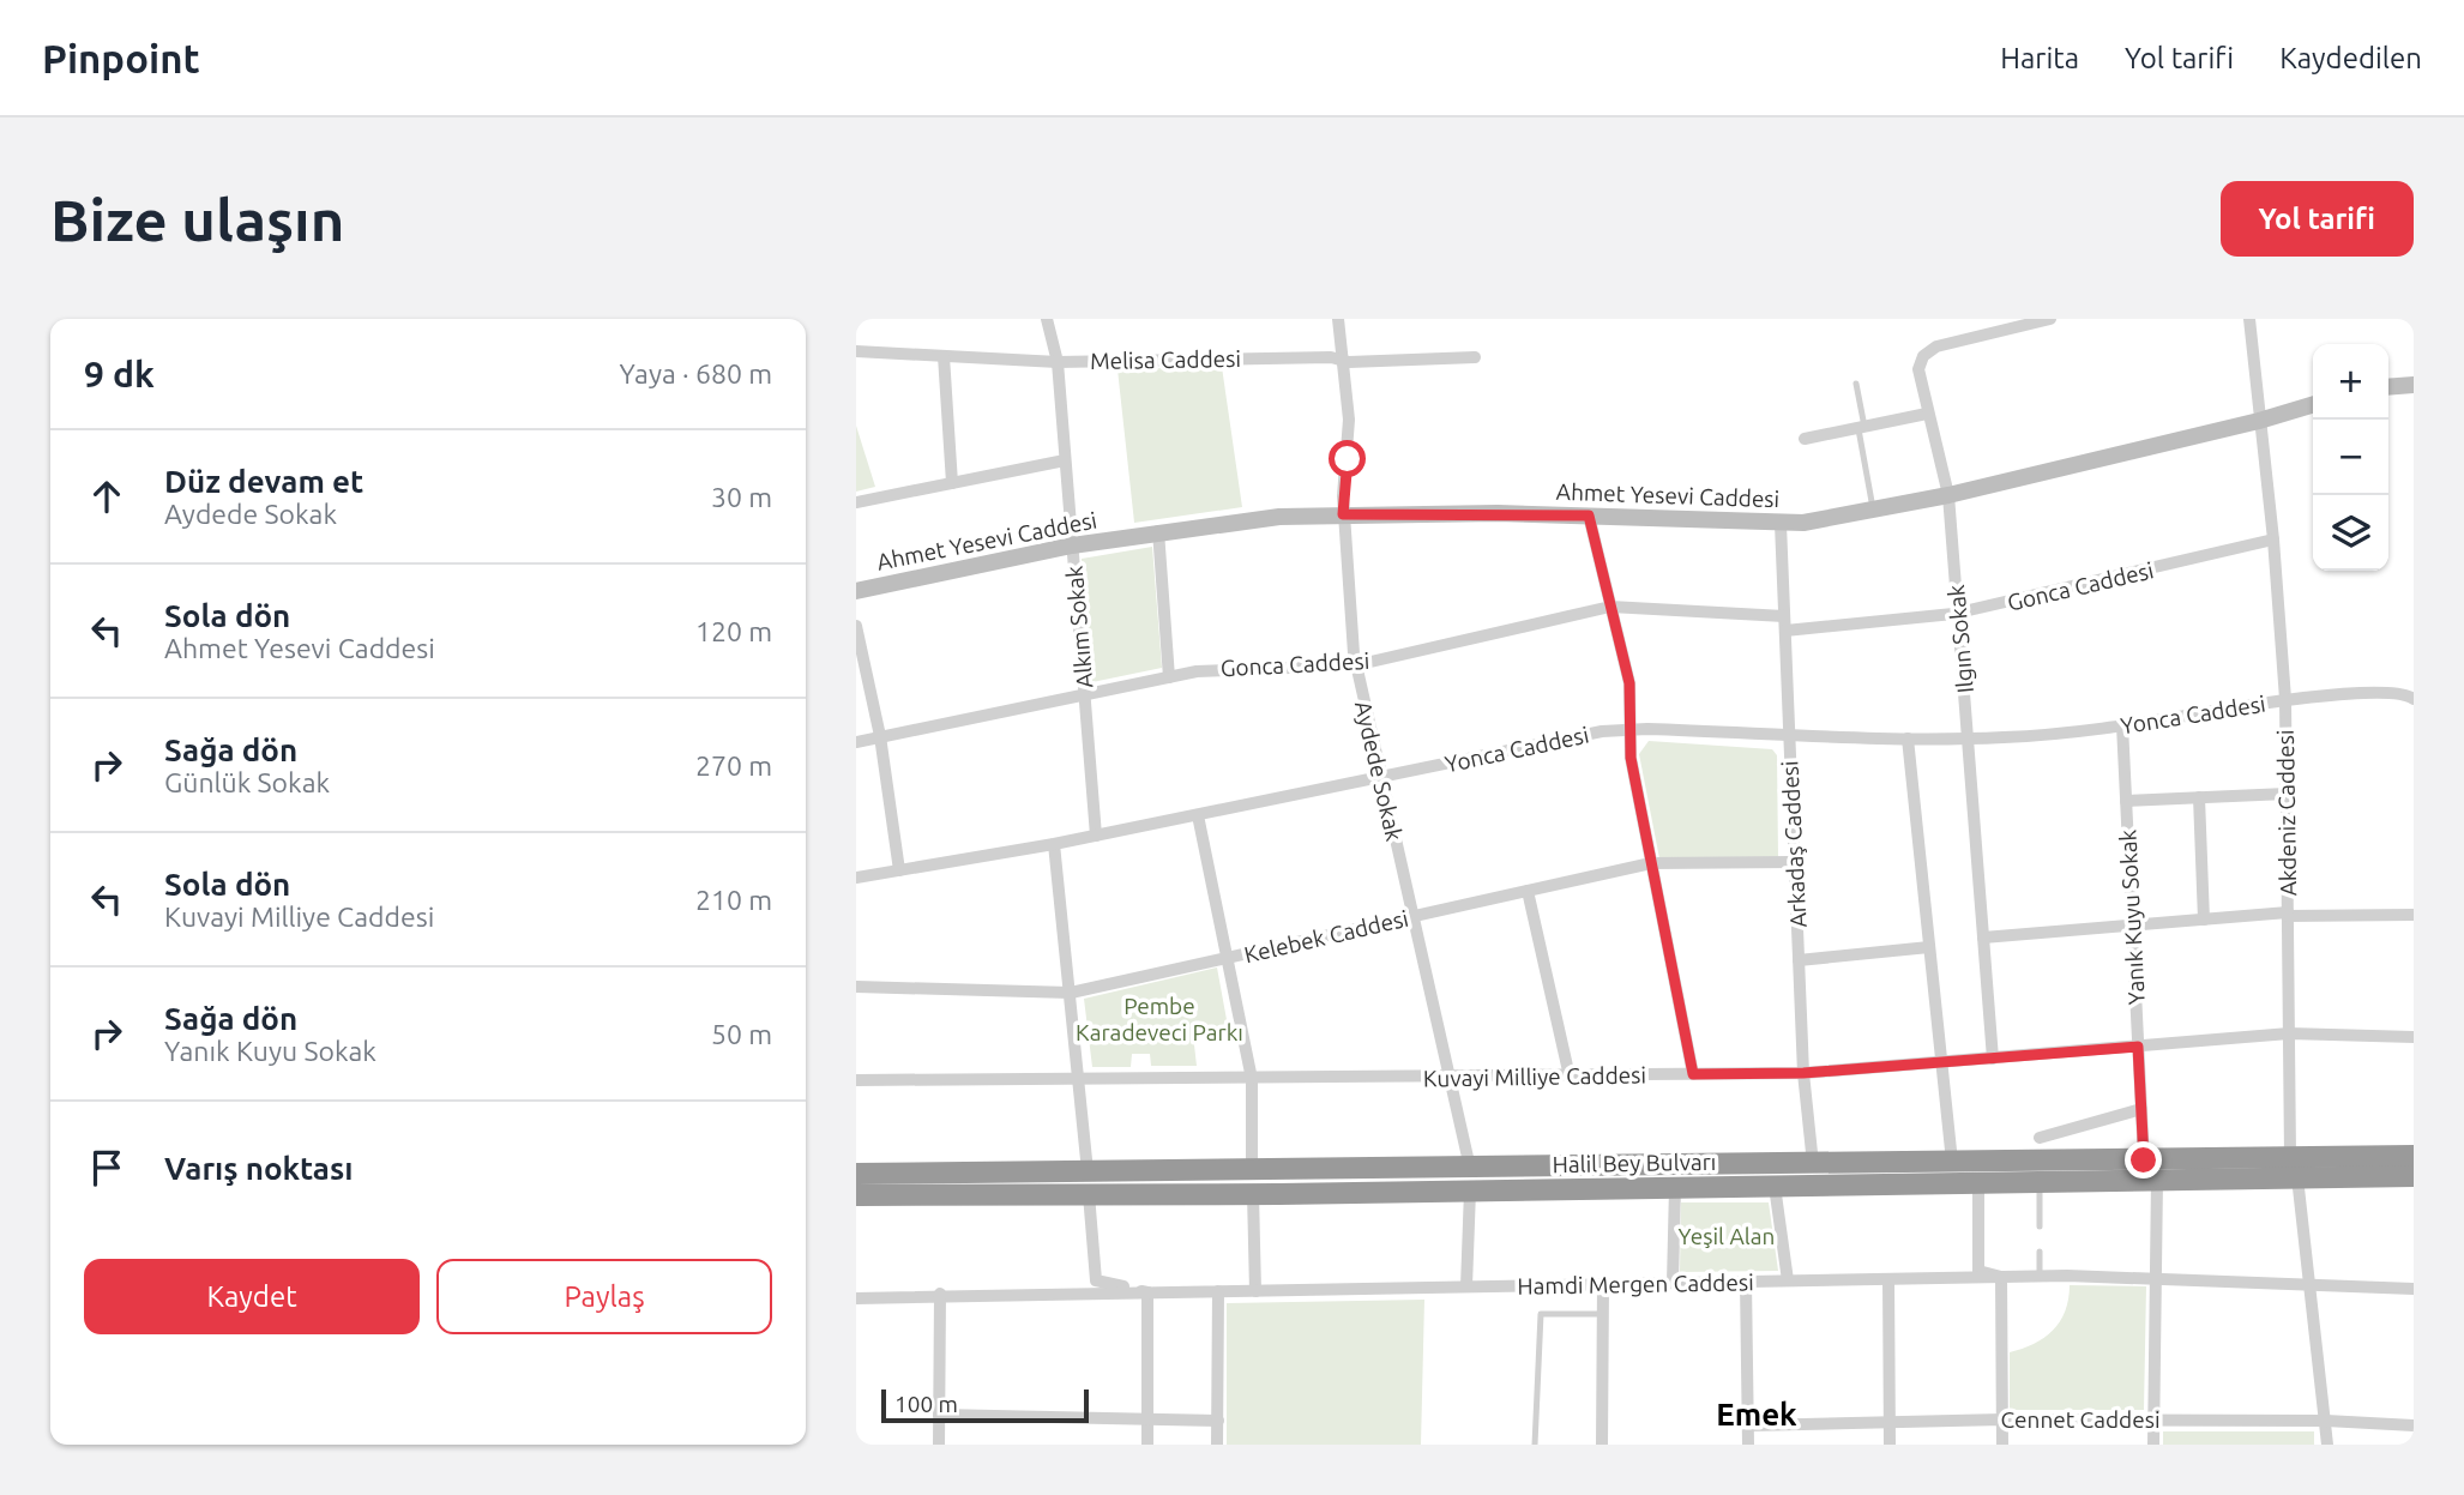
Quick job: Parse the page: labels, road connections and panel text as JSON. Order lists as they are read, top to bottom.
{
  "streets": {
    "highway": ["Halil Bey Bulvarı"],
    "street": [
      "Melisa Caddesi",
      "Ahmet Yesevi Caddesi",
      "Gonca Caddesi",
      "Alkım Sokak",
      "Ilgın Sokak",
      "Yonca Caddesi",
      "Aydede Sokak",
      "Akdeniz Caddesi",
      "Arkadaş Caddesi",
      "Yanık Kuyu Sokak",
      "Kelebek Caddesi",
      "Kuvayi Milliye Caddesi",
      "Hamdi Mergen Caddesi",
      "Cennet Caddesi"
    ]
  },
  "crossings": [
    ["Melisa Caddesi", "Alkım Sokak"],
    ["Melisa Caddesi", "Aydede Sokak"],
    ["Ahmet Yesevi Caddesi", "Alkım Sokak"],
    ["Ahmet Yesevi Caddesi", "Ilgın Sokak"],
    ["Ahmet Yesevi Caddesi", "Aydede Sokak"],
    ["Ahmet Yesevi Caddesi", "Akdeniz Caddesi"],
    ["Ahmet Yesevi Caddesi", "Arkadaş Caddesi"],
    ["Gonca Caddesi", "Alkım Sokak"],
    ["Gonca Caddesi", "Ilgın Sokak"],
    ["Gonca Caddesi", "Aydede Sokak"],
    ["Gonca Caddesi", "Akdeniz Caddesi"],
    ["Gonca Caddesi", "Arkadaş Caddesi"],
    ["Alkım Sokak", "Yonca Caddesi"],
    ["Ilgın Sokak", "Yonca Caddesi"],
    ["Ilgın Sokak", "Kuvayi Milliye Caddesi"],
    ["Yonca Caddesi", "Aydede Sokak"],
    ["Yonca Caddesi", "Akdeniz Caddesi"],
    ["Yonca Caddesi", "Arkadaş Caddesi"],
    ["Yonca Caddesi", "Yanık Kuyu Sokak"],
    ["Aydede Sokak", "Kelebek Caddesi"],
    ["Aydede Sokak", "Kuvayi Milliye Caddesi"],
    ["Aydede Sokak", "Halil Bey Bulvarı"],
    ["Akdeniz Caddesi", "Kuvayi Milliye Caddesi"],
    ["Akdeniz Caddesi", "Halil Bey Bulvarı"],
    ["Akdeniz Caddesi", "Hamdi Mergen Caddesi"],
    ["Akdeniz Caddesi", "Cennet Caddesi"],
    ["Arkadaş Caddesi", "Kelebek Caddesi"],
    ["Arkadaş Caddesi", "Kuvayi Milliye Caddesi"],
    ["Arkadaş Caddesi", "Halil Bey Bulvarı"],
    ["Yanık Kuyu Sokak", "Kuvayi Milliye Caddesi"],
    ["Yanık Kuyu Sokak", "Halil Bey Bulvarı"]
  ],
  "districts": ["Emek"],
  "parks": ["Pembe Karadeveci Parkı", "Yeşil Alan"],
  "scale_bar": "100 m",
  "page": {
    "header": "Pinpoint",
    "nav": ["Harita", "Yol tarifi", "Kaydedilen"],
    "buttons": [
      "Yol tarifi",
      ["Kaydet", "Paylaş"]
    ],
    "title": "Bize ulaşın",
    "heading": ["9 dk", "Yaya · 680 m"],
    "map_buttons": ["+", "−"],
    "list": [
      ["Düz devam et", "Aydede Sokak", "30 m"],
      ["Sola dön", "Ahmet Yesevi Caddesi", "120 m"],
      ["Sağa dön", "Günlük Sokak", "270 m"],
      ["Sola dön", "Kuvayi Milliye Caddesi", "210 m"],
      ["Sağa dön", "Yanık Kuyu Sokak", "50 m"],
      "Varış noktası"
    ],
    "scale": "100 m"
  }
}
